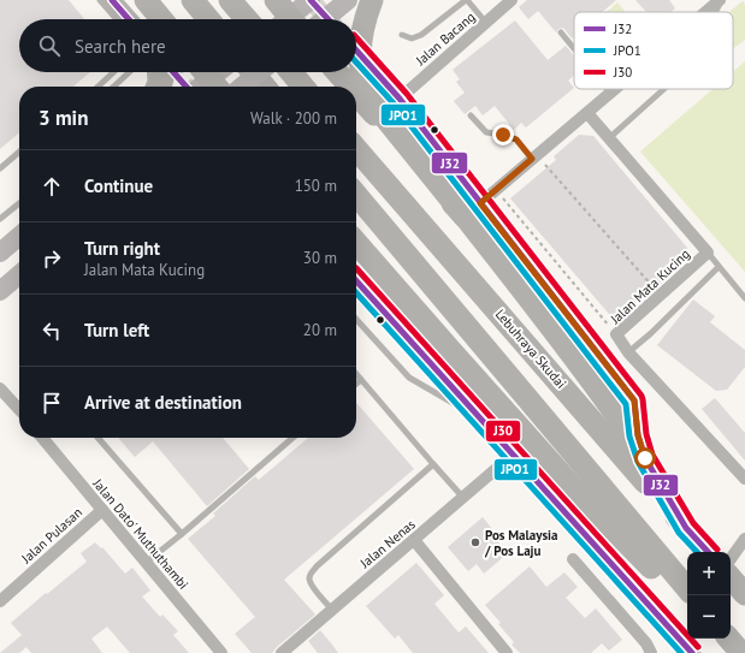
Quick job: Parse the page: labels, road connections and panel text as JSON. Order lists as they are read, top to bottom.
{
  "streets": {
    "highway": ["Lebuhraya Skudai"],
    "street": [
      "Jalan Bacang",
      "Jalan Mata Kucing",
      "Jalan Dato' Muthuthambi",
      "Jalan Pulasan",
      "Jalan Nenas"
    ]
  },
  "crossings": [
    ["Jalan Dato' Muthuthambi", "Jalan Pulasan"]
  ],
  "places": ["Pos Malaysia / Pos Laju"],
  "lines": ["transit line J32", "transit line J30", "transit line JPO1"],
  "legend": ["J32", "JPO1", "J30"],
  "page": {
    "search": "Search here",
    "heading": ["3 min", "Walk · 200 m"],
    "list": [
      ["Continue", "150 m"],
      ["Turn right", "Jalan Mata Kucing", "30 m"],
      ["Turn left", "20 m"],
      "Arrive at destination"
    ],
    "map_buttons": ["+", "−"]
  }
}
